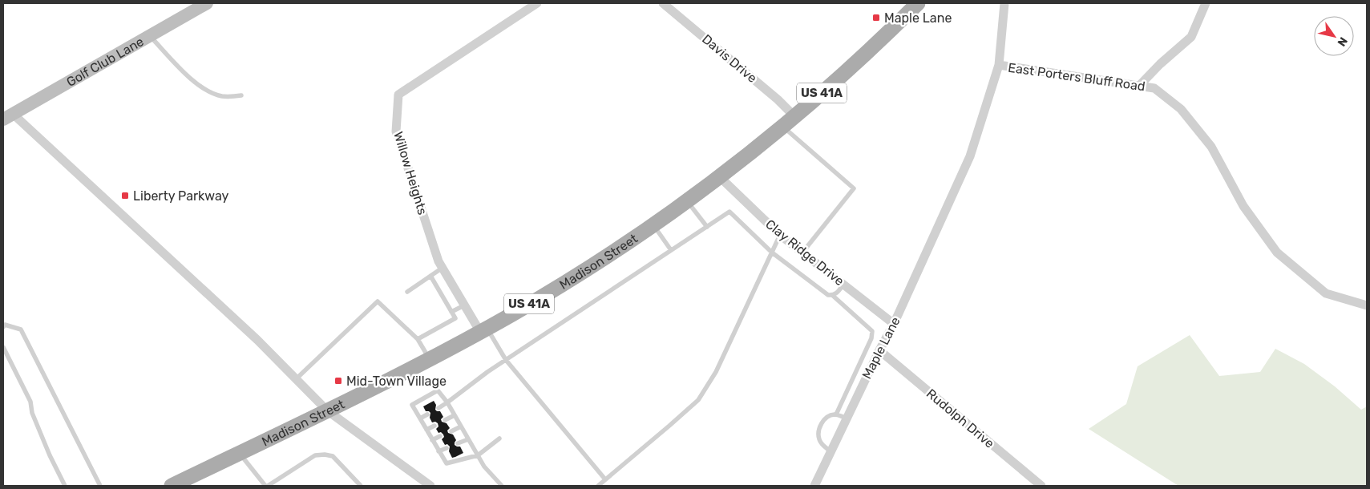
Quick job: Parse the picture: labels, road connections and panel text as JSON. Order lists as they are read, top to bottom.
{
  "streets": {
    "main road": ["US 41A", "Madison Street"],
    "street": [
      "Davis Drive",
      "Golf Club Lane",
      "East Porters Bluff Road",
      "Willow Heights",
      "Clay Ridge Drive",
      "Maple Lane",
      "Rudolph Drive"
    ]
  },
  "crossings": [
    ["Davis Drive", "Madison Street"],
    ["East Porters Bluff Road", "Maple Lane"],
    ["Willow Heights", "Madison Street"],
    ["Clay Ridge Drive", "Madison Street"],
    ["Clay Ridge Drive", "Maple Lane"],
    ["Maple Lane", "Rudolph Drive"]
  ],
  "places": {
    "transit": ["Maple Lane", "Liberty Parkway", "Mid-Town Village"]
  },
  "north": "bottom right"
}
